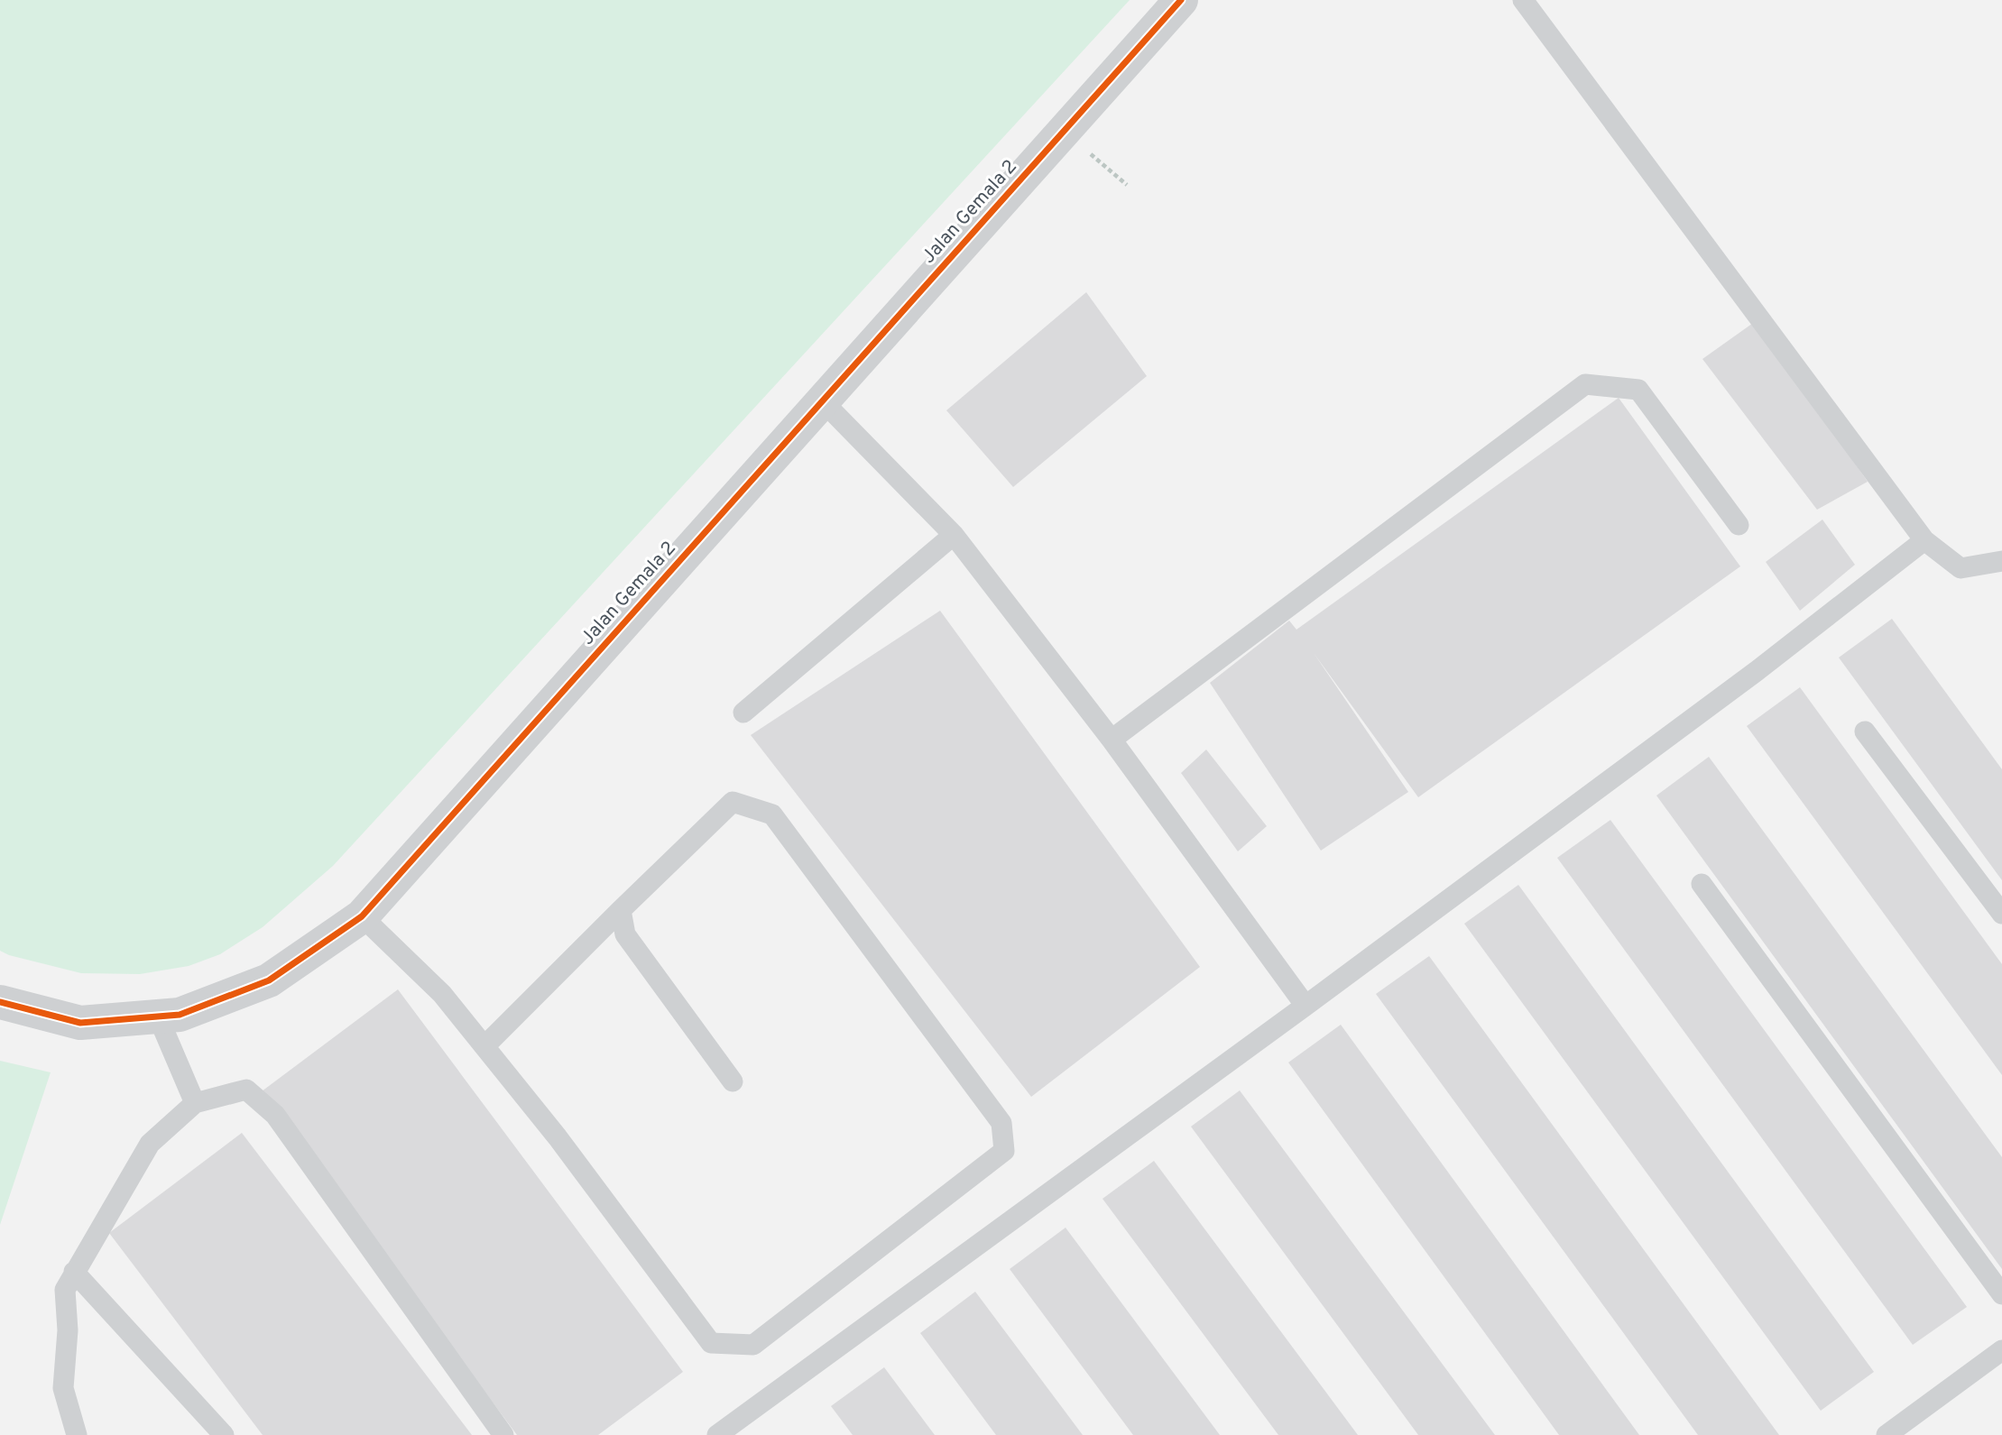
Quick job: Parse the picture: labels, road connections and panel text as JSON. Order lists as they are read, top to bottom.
{
  "streets": {
    "street": ["Jalan Gemala 2"]
  }
}
